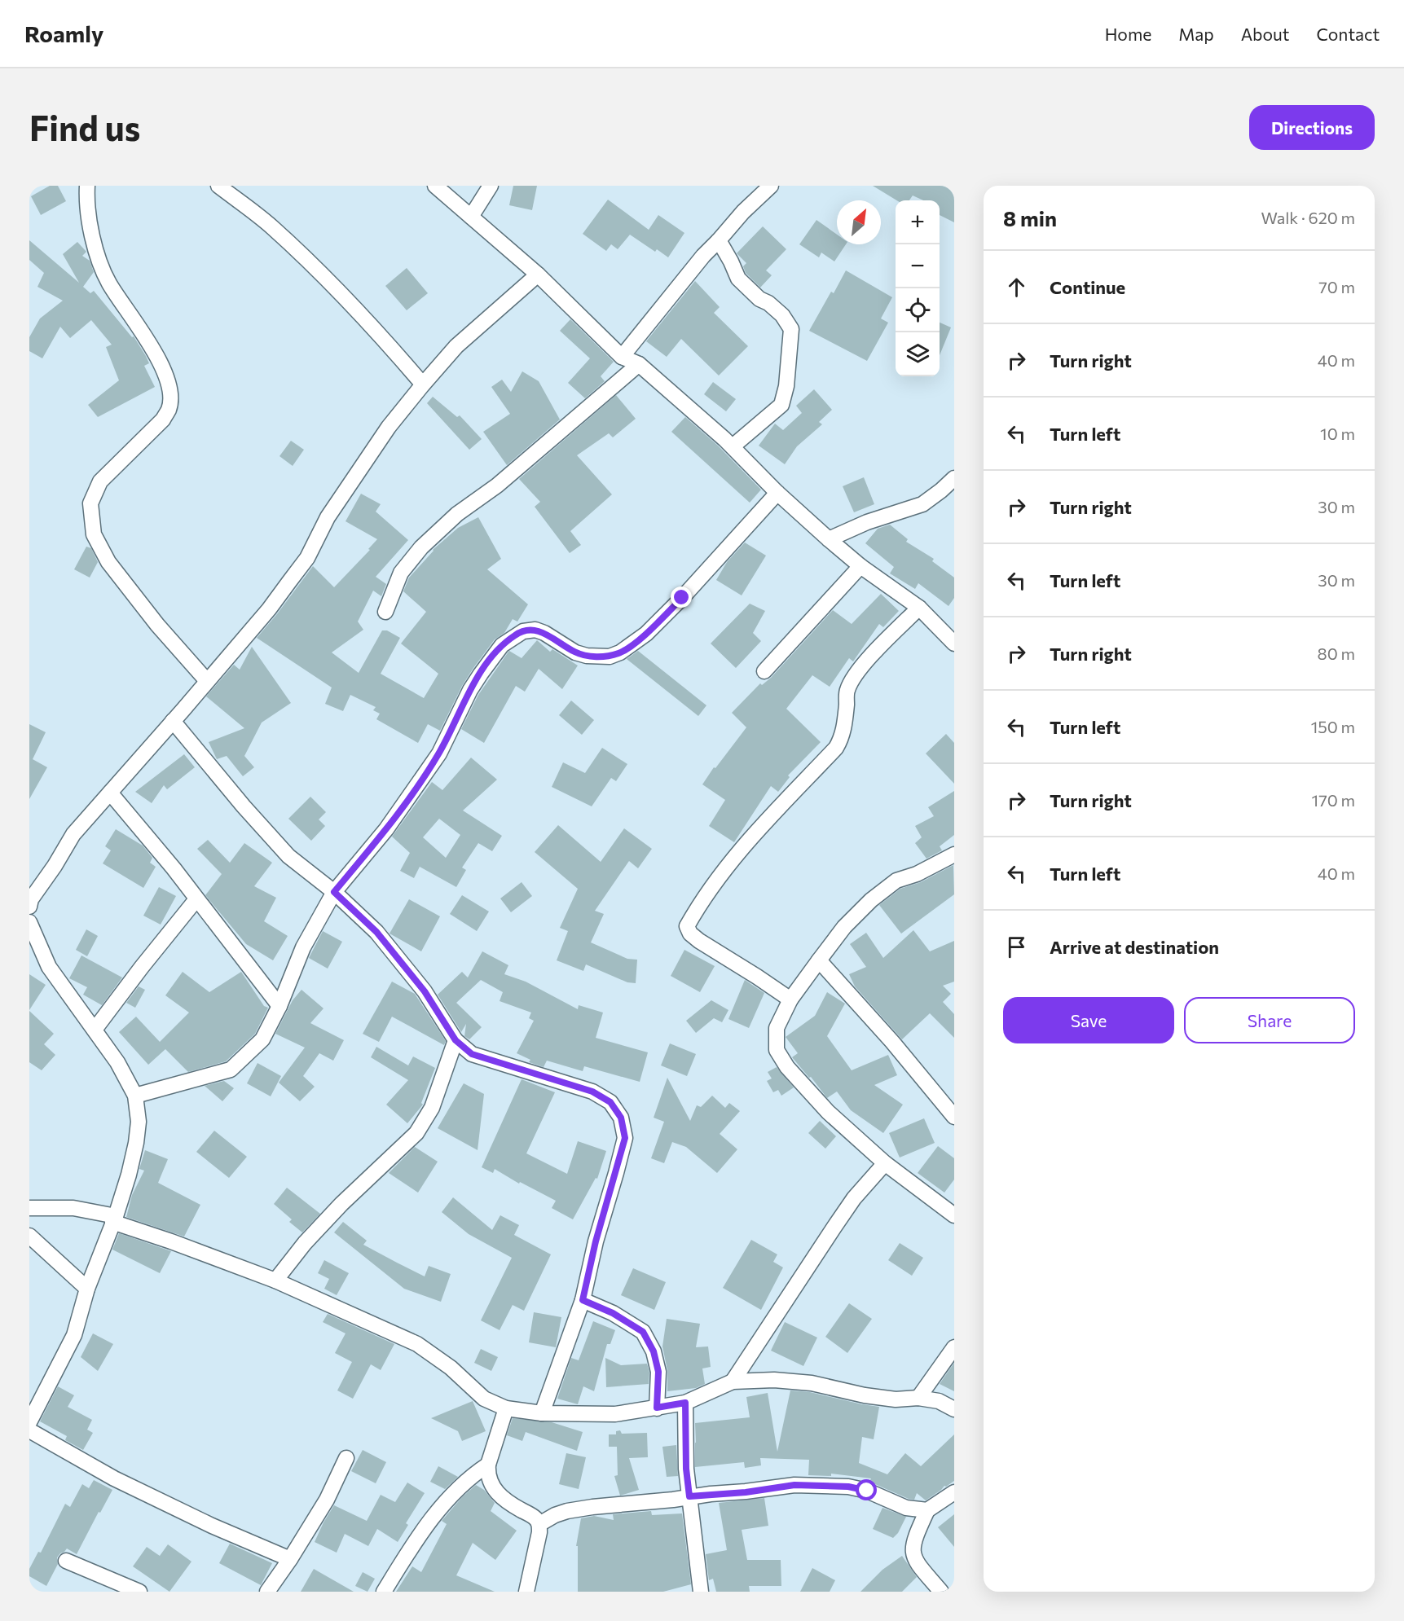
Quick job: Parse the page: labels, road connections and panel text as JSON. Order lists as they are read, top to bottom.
{
  "north": "top right",
  "page": {
    "header": "Roamly",
    "nav": [
      "Home",
      "Map",
      "About",
      "Contact"
    ],
    "buttons": [
      "Directions",
      ["Save", "Share"]
    ],
    "title": "Find us",
    "heading": ["8 min", "Walk · 620 m"],
    "map_buttons": ["+", "−"],
    "list": [
      ["Continue", "70 m"],
      ["Turn right", "40 m"],
      ["Turn left", "10 m"],
      ["Turn right", "30 m"],
      ["Turn left", "30 m"],
      ["Turn right", "80 m"],
      ["Turn left", "150 m"],
      ["Turn right", "170 m"],
      ["Turn left", "40 m"],
      "Arrive at destination"
    ]
  }
}
